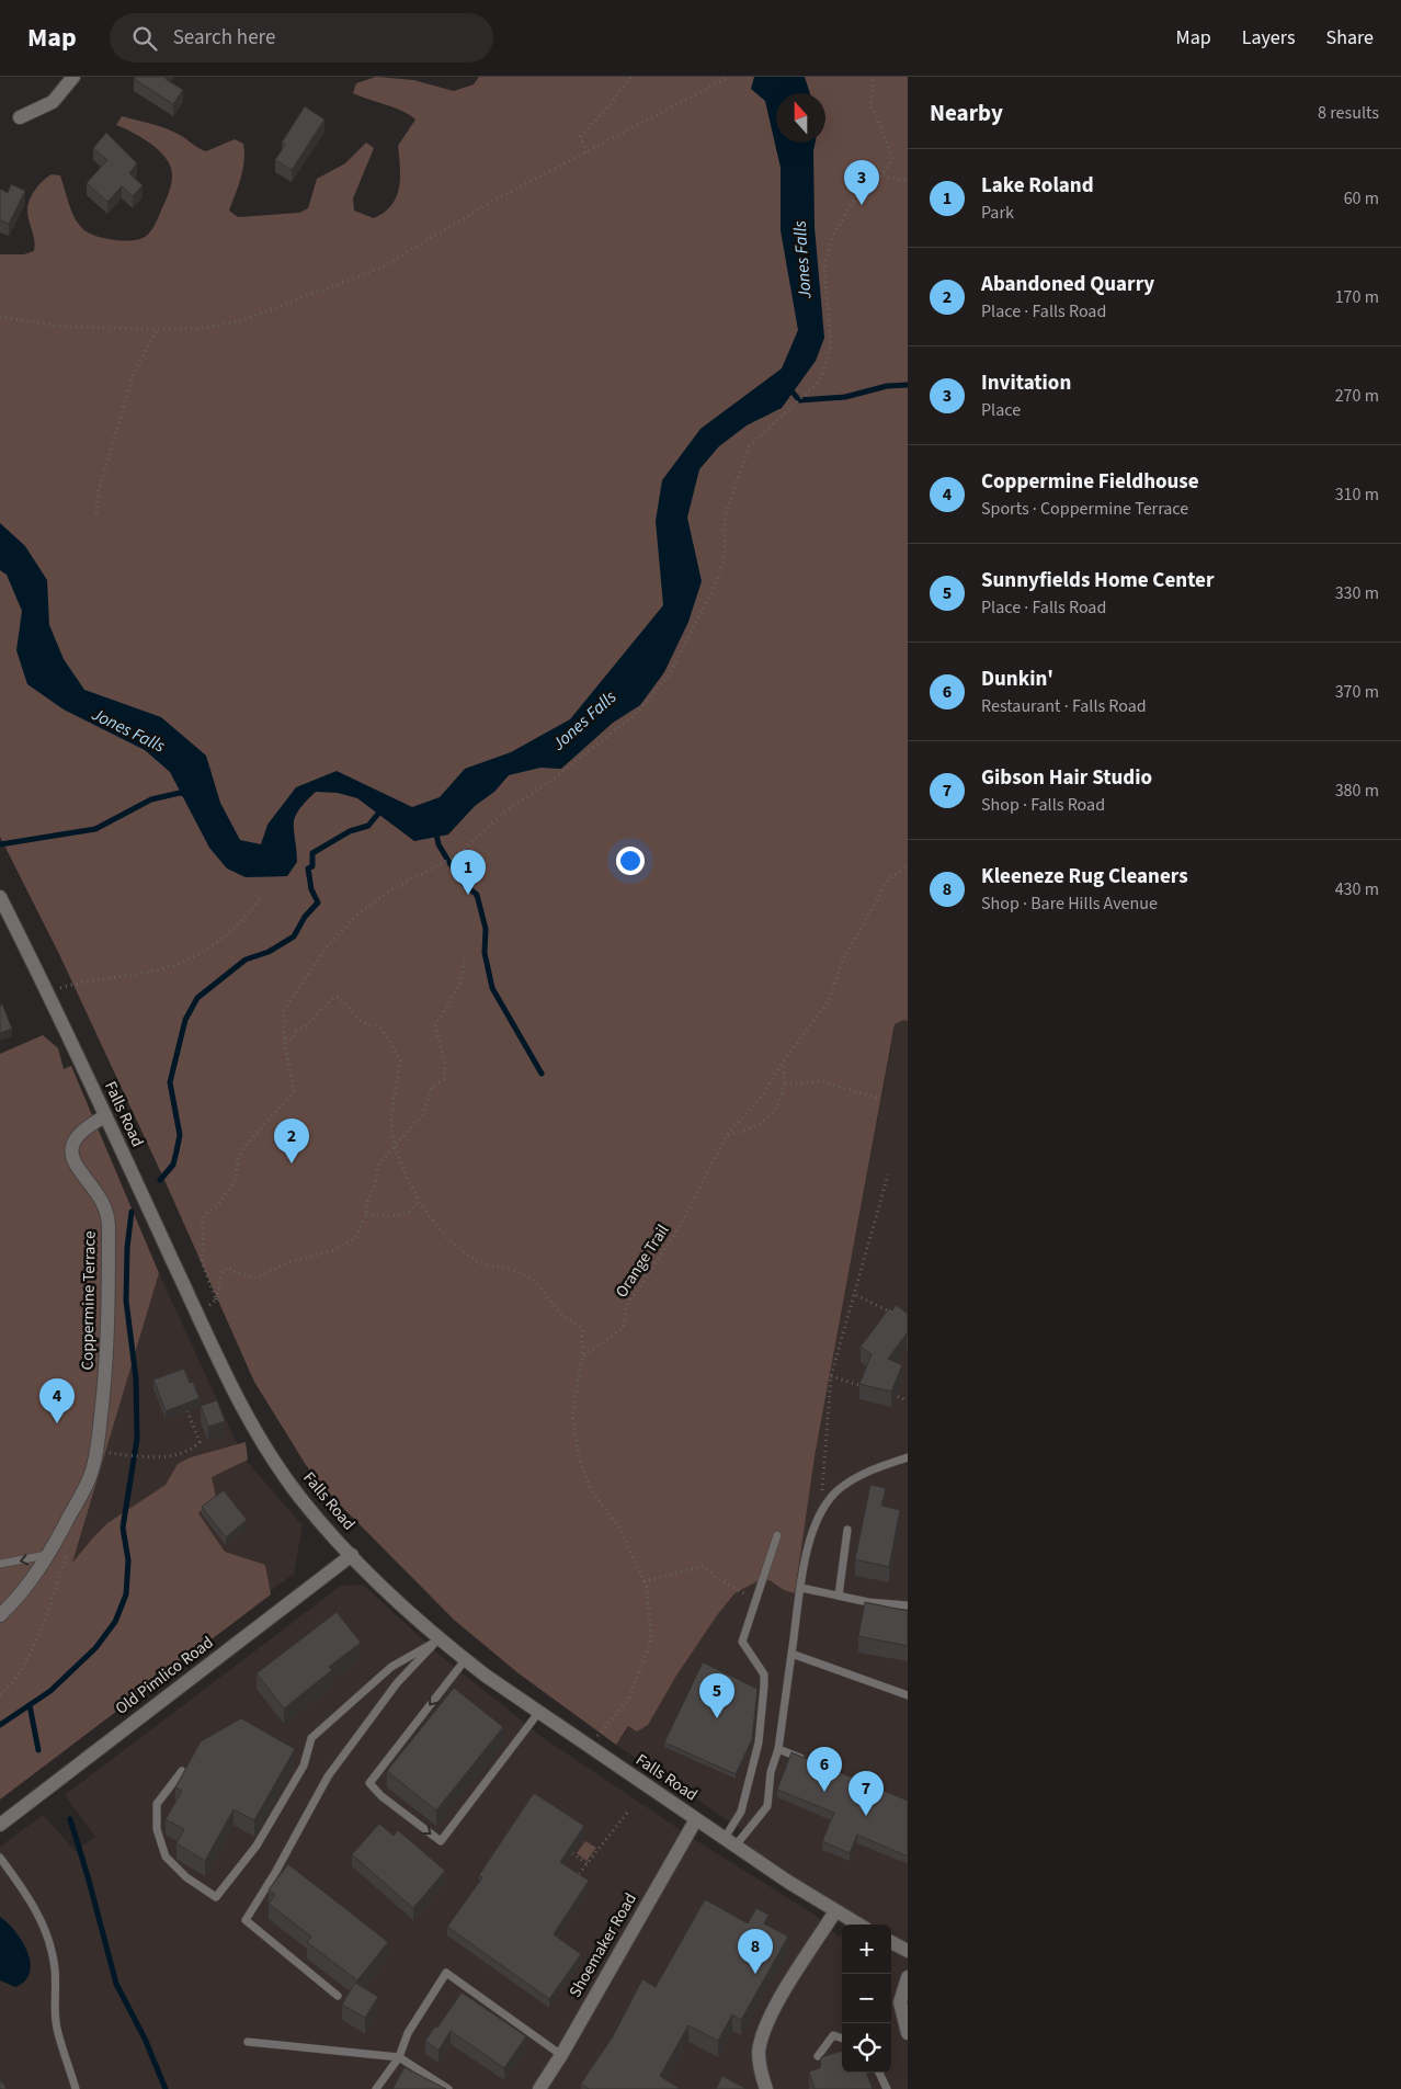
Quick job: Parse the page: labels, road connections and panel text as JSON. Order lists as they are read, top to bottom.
{
  "streets": {
    "street": [
      "Falls Road",
      "Coppermine Terrace",
      "Old Pimlico Road",
      "Shoemaker Road"
    ],
    "path": ["Orange Trail"]
  },
  "crossings": [
    ["Falls Road", "Coppermine Terrace"],
    ["Falls Road", "Old Pimlico Road"],
    ["Falls Road", "Shoemaker Road"]
  ],
  "water": ["Jones Falls"],
  "north": "top",
  "page": {
    "header": "Map",
    "search": "Search here",
    "nav": ["Map", "Layers", "Share"],
    "heading": ["Nearby", "8 results"],
    "list": [
      {
        "mark": "1",
        "name": "Lake Roland",
        "note": "Park",
        "value": "60 m"
      },
      {
        "mark": "2",
        "name": "Abandoned Quarry",
        "note": "Place · Falls Road",
        "value": "170 m"
      },
      {
        "mark": "3",
        "name": "Invitation",
        "note": "Place",
        "value": "270 m"
      },
      {
        "mark": "4",
        "name": "Coppermine Fieldhouse",
        "note": "Sports · Coppermine Terrace",
        "value": "310 m"
      },
      {
        "mark": "5",
        "name": "Sunnyfields Home Center",
        "note": "Place · Falls Road",
        "value": "330 m"
      },
      {
        "mark": "6",
        "name": "Dunkin'",
        "note": "Restaurant · Falls Road",
        "value": "370 m"
      },
      {
        "mark": "7",
        "name": "Gibson Hair Studio",
        "note": "Shop · Falls Road",
        "value": "380 m"
      },
      {
        "mark": "8",
        "name": "Kleeneze Rug Cleaners",
        "note": "Shop · Bare Hills Avenue",
        "value": "430 m"
      }
    ],
    "pins": [
      "3",
      "1",
      "2",
      "4",
      "5",
      "6",
      "7",
      "8"
    ],
    "map_buttons": ["+", "−"]
  }
}
